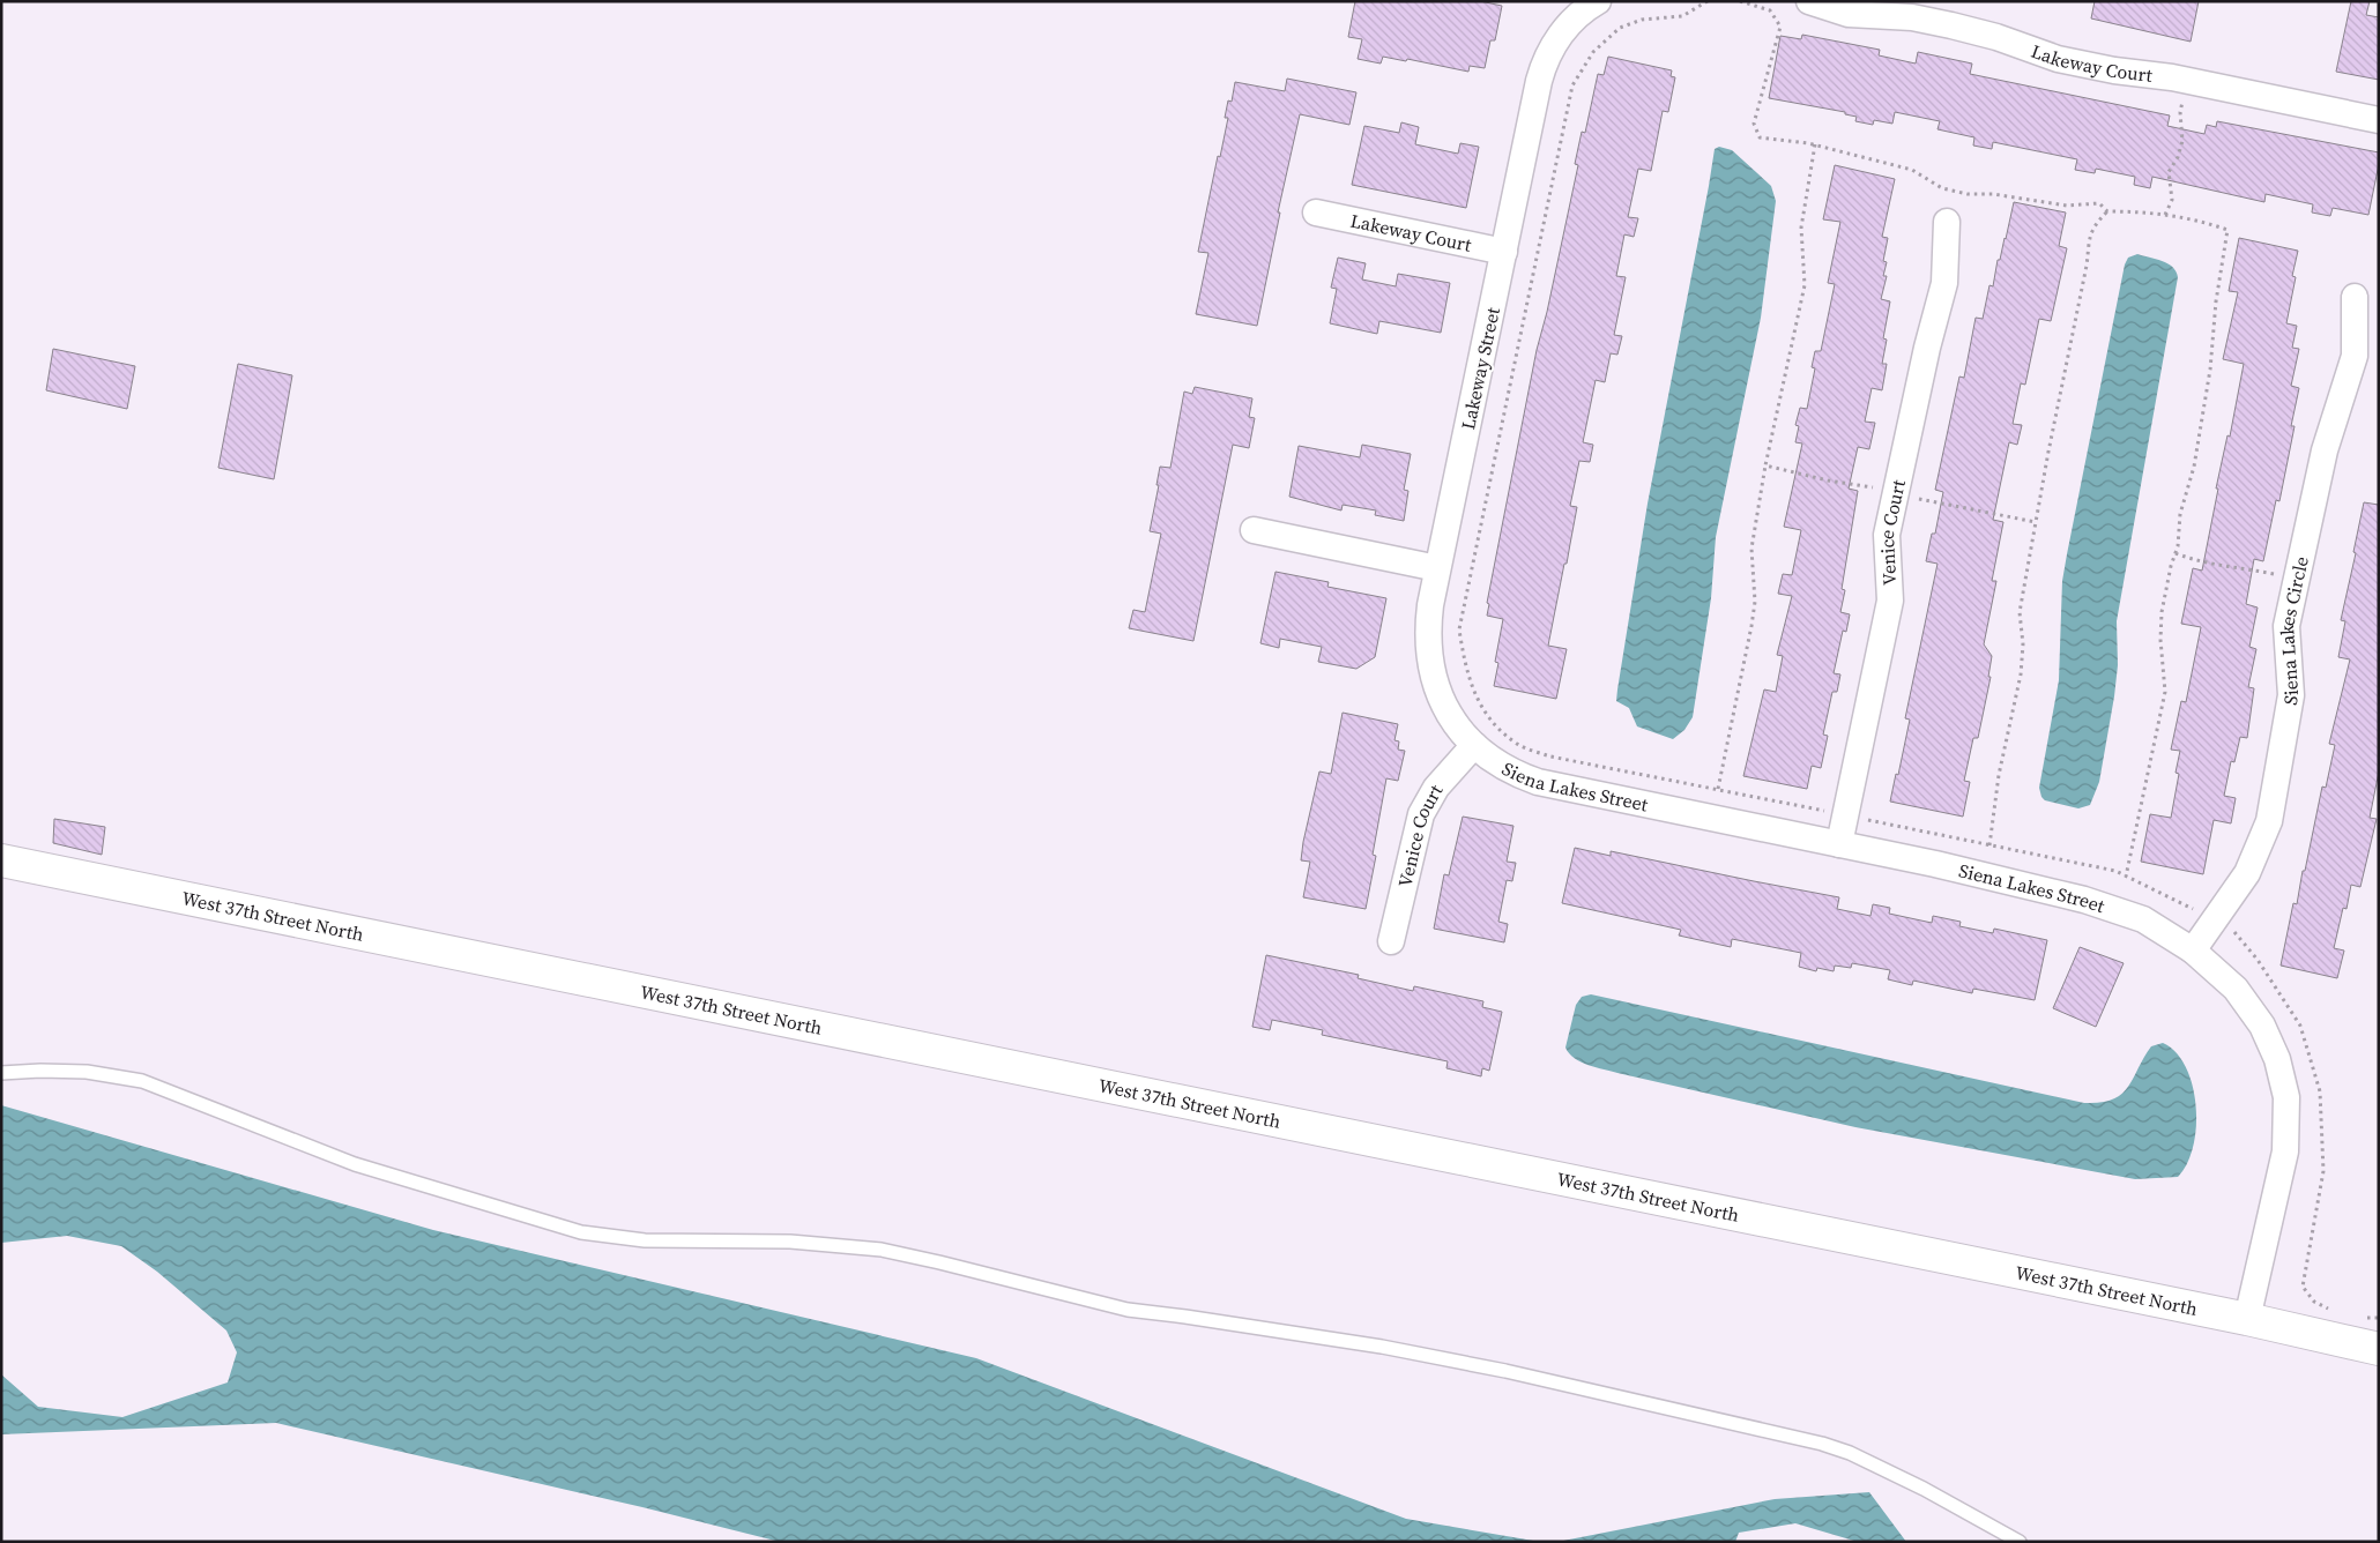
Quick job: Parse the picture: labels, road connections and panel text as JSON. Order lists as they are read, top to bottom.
{
  "streets": {
    "street": [
      "Lakeway Court",
      "Lakeway Street",
      "Venice Court",
      "Siena Lakes Circle",
      "Siena Lakes Street",
      "West 37th Street North"
    ]
  },
  "crossings": [
    ["Lakeway Court", "Lakeway Street"],
    ["Lakeway Street", "Venice Court"],
    ["Lakeway Street", "Siena Lakes Street"],
    ["Venice Court", "Siena Lakes Street"],
    ["Siena Lakes Circle", "Siena Lakes Street"],
    ["Siena Lakes Street", "West 37th Street North"]
  ]
}
